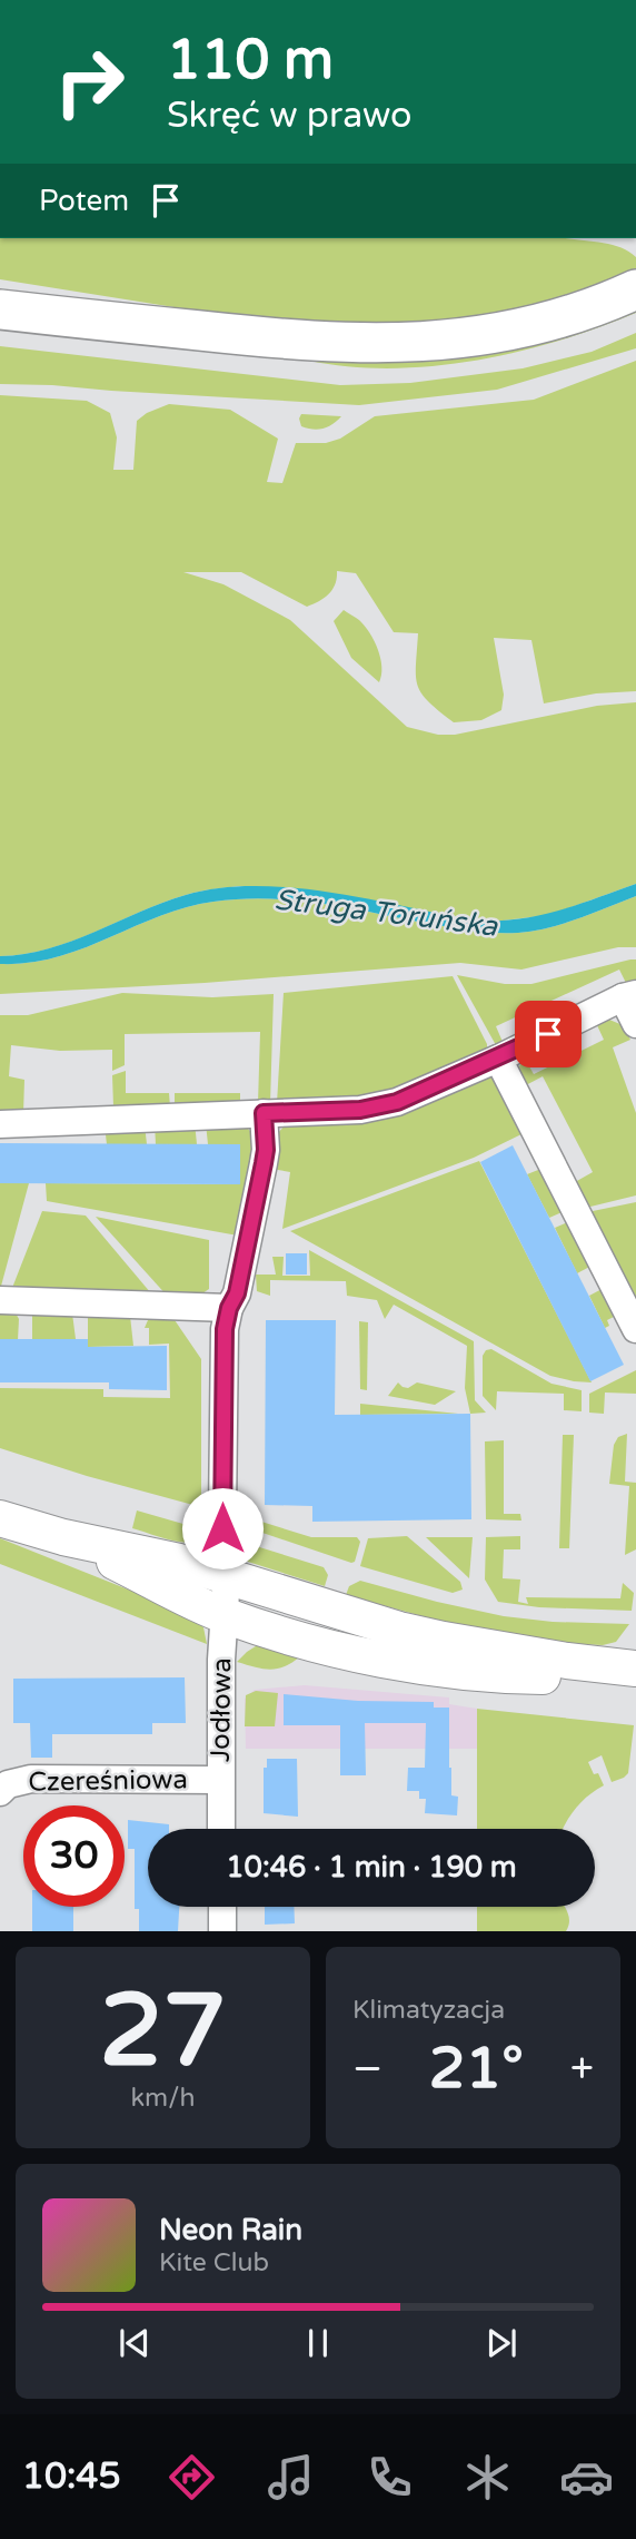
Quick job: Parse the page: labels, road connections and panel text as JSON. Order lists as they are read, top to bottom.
{
  "streets": {
    "street": ["Jodłowa", "Czereśniowa"]
  },
  "crossings": [
    ["Jodłowa", "Czereśniowa"]
  ],
  "water": ["Struga Toruńska"],
  "page": {
    "turn": ["110 m", "Skręć w prawo"],
    "then": "Potem",
    "limit": "30",
    "trip": "10:46 · 1 min · 190 m",
    "tile": [
      ["27", "km/h"],
      "Klimatyzacja"
    ],
    "heat": ["−", "21°", "+"],
    "song": ["Neon Rain", "Kite Club"],
    "tabs": "10:45"
  }
}
